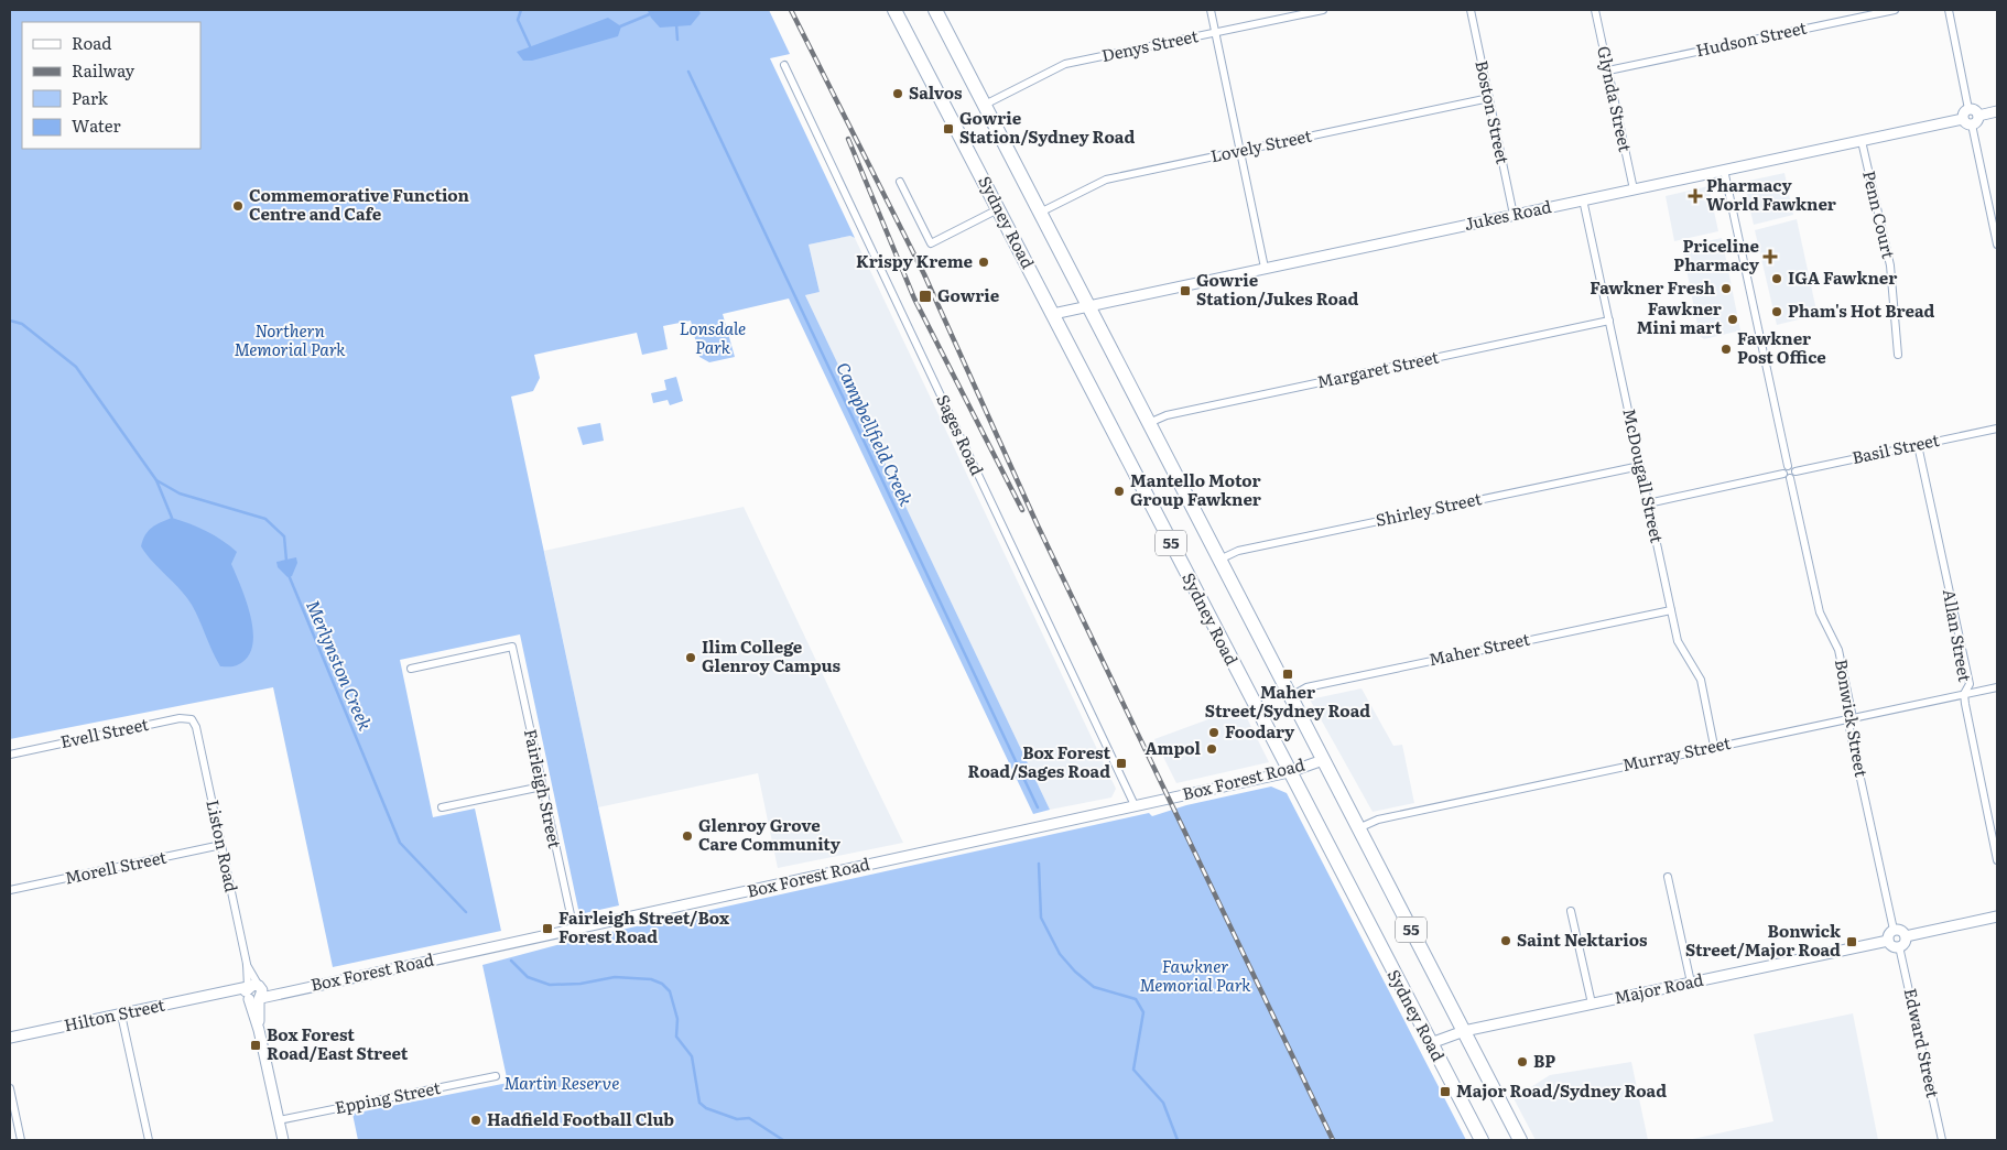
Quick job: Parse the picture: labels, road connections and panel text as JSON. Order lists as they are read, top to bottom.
{
  "streets": {
    "highway": ["Sydney Road", "55"],
    "street": [
      "Hudson Street",
      "Denys Street",
      "Glynda Street",
      "Boston Street",
      "Lovely Street",
      "Penn Court",
      "Jukes Road",
      "Margaret Street",
      "Sages Road",
      "Basil Street",
      "McDougall Street",
      "Shirley Street",
      "Allan Street",
      "Maher Street",
      "Bonwick Street",
      "Evell Street",
      "Murray Street",
      "Box Forest Road",
      "Fairleigh Street",
      "Liston Road",
      "Morell Street",
      "Major Road",
      "Hilton Street",
      "Edward Street",
      "Epping Street"
    ]
  },
  "crossings": [
    ["Hudson Street", "Glynda Street"],
    ["Denys Street", "55"],
    ["Glynda Street", "Jukes Road"],
    ["Boston Street", "Lovely Street"],
    ["Boston Street", "Jukes Road"],
    ["Lovely Street", "55"],
    ["Penn Court", "Jukes Road"],
    ["Jukes Road", "Sydney Road"],
    ["Jukes Road", "McDougall Street"],
    ["Jukes Road", "55"],
    ["Sydney Road", "Box Forest Road"],
    ["Sydney Road", "Major Road"],
    ["Margaret Street", "McDougall Street"],
    ["Margaret Street", "55"],
    ["Sages Road", "Box Forest Road"],
    ["Basil Street", "Allan Street"],
    ["Basil Street", "Bonwick Street"],
    ["McDougall Street", "Shirley Street"],
    ["McDougall Street", "Maher Street"],
    ["McDougall Street", "Murray Street"],
    ["Shirley Street", "55"],
    ["55", "Maher Street"],
    ["55", "Murray Street"],
    ["55", "Box Forest Road"],
    ["55", "Major Road"],
    ["Allan Street", "Murray Street"],
    ["Bonwick Street", "Murray Street"],
    ["Bonwick Street", "Major Road"],
    ["Bonwick Street", "Edward Street"],
    ["Evell Street", "Liston Road"],
    ["Box Forest Road", "Fairleigh Street"],
    ["Box Forest Road", "Hilton Street"],
    ["Liston Road", "Morell Street"],
    ["Liston Road", "Hilton Street"],
    ["Major Road", "Edward Street"]
  ],
  "water": ["Campbellfield Creek", "Merlynston Creek"],
  "parks": [
    "Lonsdale Park",
    "Northern Memorial Park",
    "Fawkner Memorial Park",
    "Martin Reserve"
  ],
  "places": {
    "other": [
      "Salvos",
      "Commemorative Function Centre and Cafe",
      "Krispy Kreme",
      "IGA Fawkner",
      "Fawkner Fresh",
      "Pham's Hot Bread",
      "Fawkner Mini mart",
      "Fawkner Post Office",
      "Mantello Motor Group Fawkner",
      "Ilim College Glenroy Campus",
      "Foodary",
      "Ampol",
      "Glenroy Grove Care Community",
      "Saint Nektarios",
      "BP",
      "Hadfield Football Club"
    ],
    "transit": [
      "Gowrie Station/Sydney Road",
      "Gowrie Station/Jukes Road",
      "Gowrie",
      "Maher Street/Sydney Road",
      "Box Forest Road/Sages Road",
      "Fairleigh Street/Box Forest Road",
      "Bonwick Street/Major Road",
      "Box Forest Road/East Street",
      "Major Road/Sydney Road"
    ],
    "health": ["Pharmacy World Fawkner", "Priceline Pharmacy"]
  },
  "legend": [
    "Road",
    "Railway",
    "Park",
    "Water"
  ]
}
